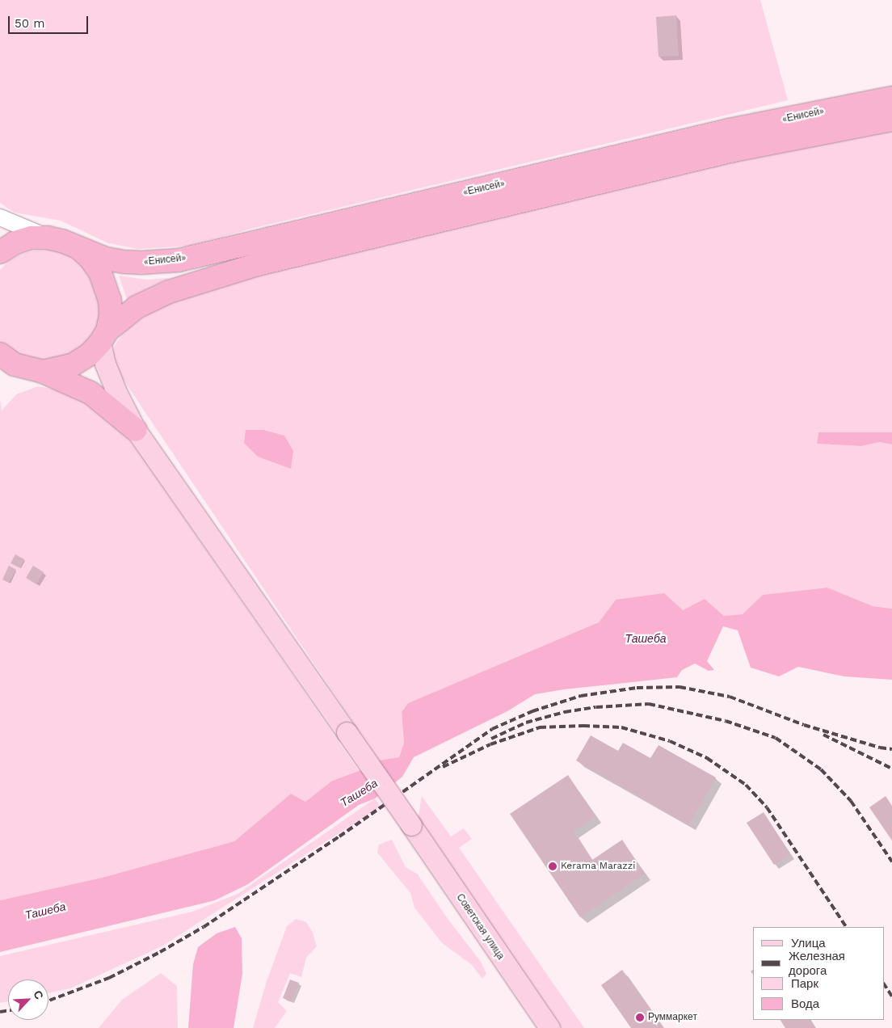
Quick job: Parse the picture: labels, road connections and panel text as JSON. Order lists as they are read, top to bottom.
{
  "streets": {
    "highway": ["«Енисей»"],
    "main road": ["Советская улица"]
  },
  "crossings": [
    ["«Енисей»", "Советская улица"]
  ],
  "water": ["Ташеба"],
  "places": ["Kerama Marazzi", "Руммаркет"],
  "legend": [
    "Улица",
    "Железная дорога",
    "Парк",
    "Вода"
  ],
  "scale_bar": "50 m",
  "north": "top right"
}
